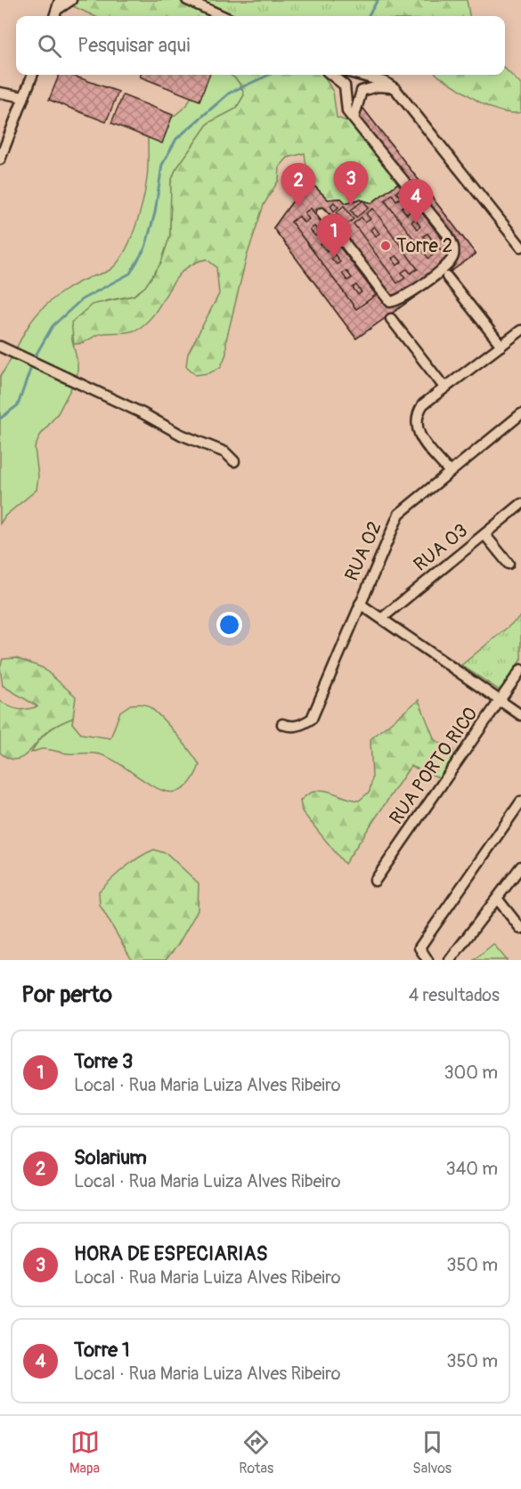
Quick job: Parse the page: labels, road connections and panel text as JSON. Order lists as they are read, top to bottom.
{
  "streets": {
    "street": ["RUA 03", "RUA 02", "RUA PORTO RICO"]
  },
  "places": ["Torre 2"],
  "page": {
    "search": "Pesquisar aqui",
    "pins": [
      "3",
      "2",
      "4",
      "1"
    ],
    "heading": ["Por perto", "4 resultados"],
    "list": [
      {
        "mark": "1",
        "name": "Torre 3",
        "note": "Local · Rua Maria Luiza Alves Ribeiro",
        "value": "300 m"
      },
      {
        "mark": "2",
        "name": "Solarium",
        "note": "Local · Rua Maria Luiza Alves Ribeiro",
        "value": "340 m"
      },
      {
        "mark": "3",
        "name": "HORA DE ESPECIARIAS",
        "note": "Local · Rua Maria Luiza Alves Ribeiro",
        "value": "350 m"
      },
      {
        "mark": "4",
        "name": "Torre 1",
        "note": "Local · Rua Maria Luiza Alves Ribeiro",
        "value": "350 m"
      }
    ],
    "nav": ["Mapa", "Rotas", "Salvos"]
  }
}
